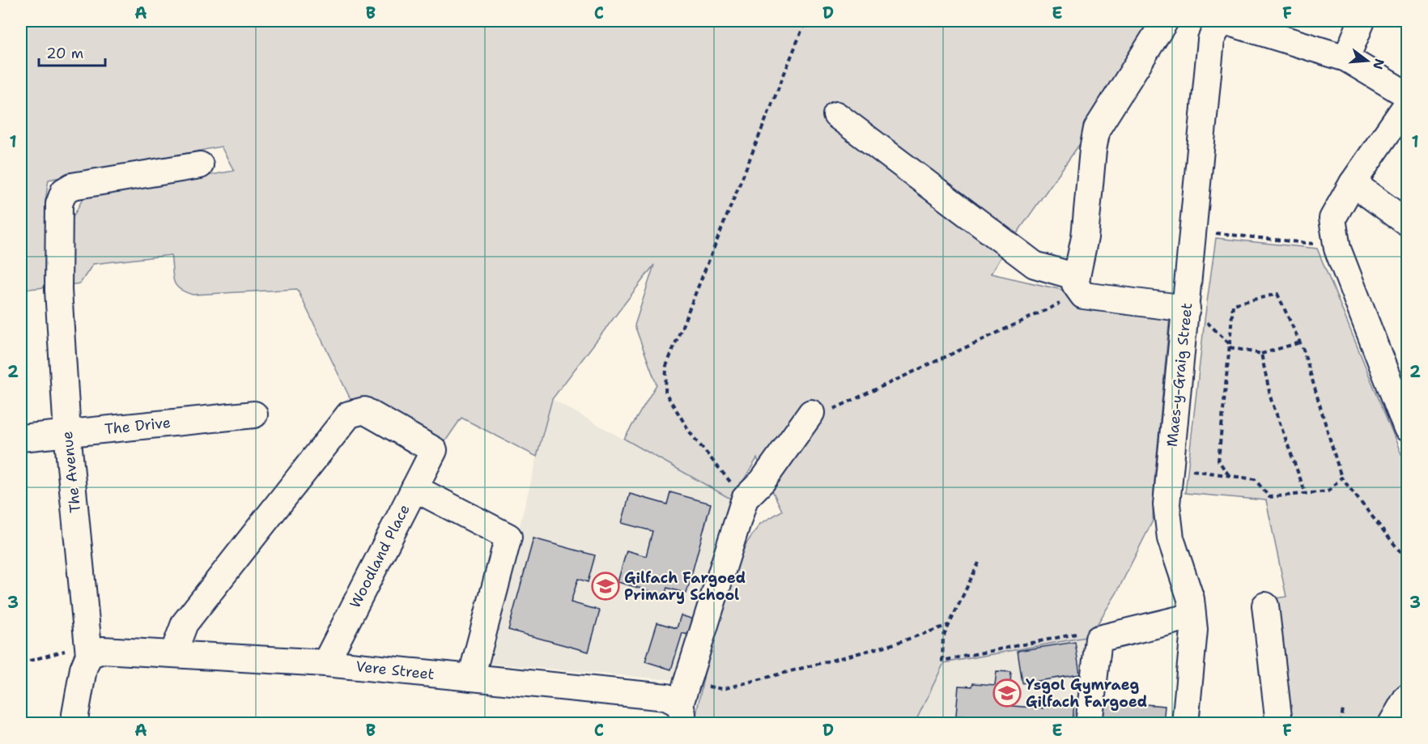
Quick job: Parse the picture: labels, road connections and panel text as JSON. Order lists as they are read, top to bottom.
{
  "streets": {
    "street": [
      "Maes-y-Graig Street",
      "The Drive",
      "The Avenue",
      "Woodland Place",
      "Vere Street"
    ]
  },
  "crossings": [
    ["The Drive", "The Avenue"],
    ["The Avenue", "Vere Street"],
    ["Woodland Place", "Vere Street"]
  ],
  "places": {
    "school or university": ["Gilfach Fargoed Primary School", "Ysgol Gymraeg Gilfach Fargoed"]
  },
  "scale_bar": "20 m",
  "north": "right",
  "grid": {
    "columns": [
      "A",
      "B",
      "C",
      "D",
      "E",
      "F"
    ],
    "rows": ["1", "2", "3"]
  }
}
